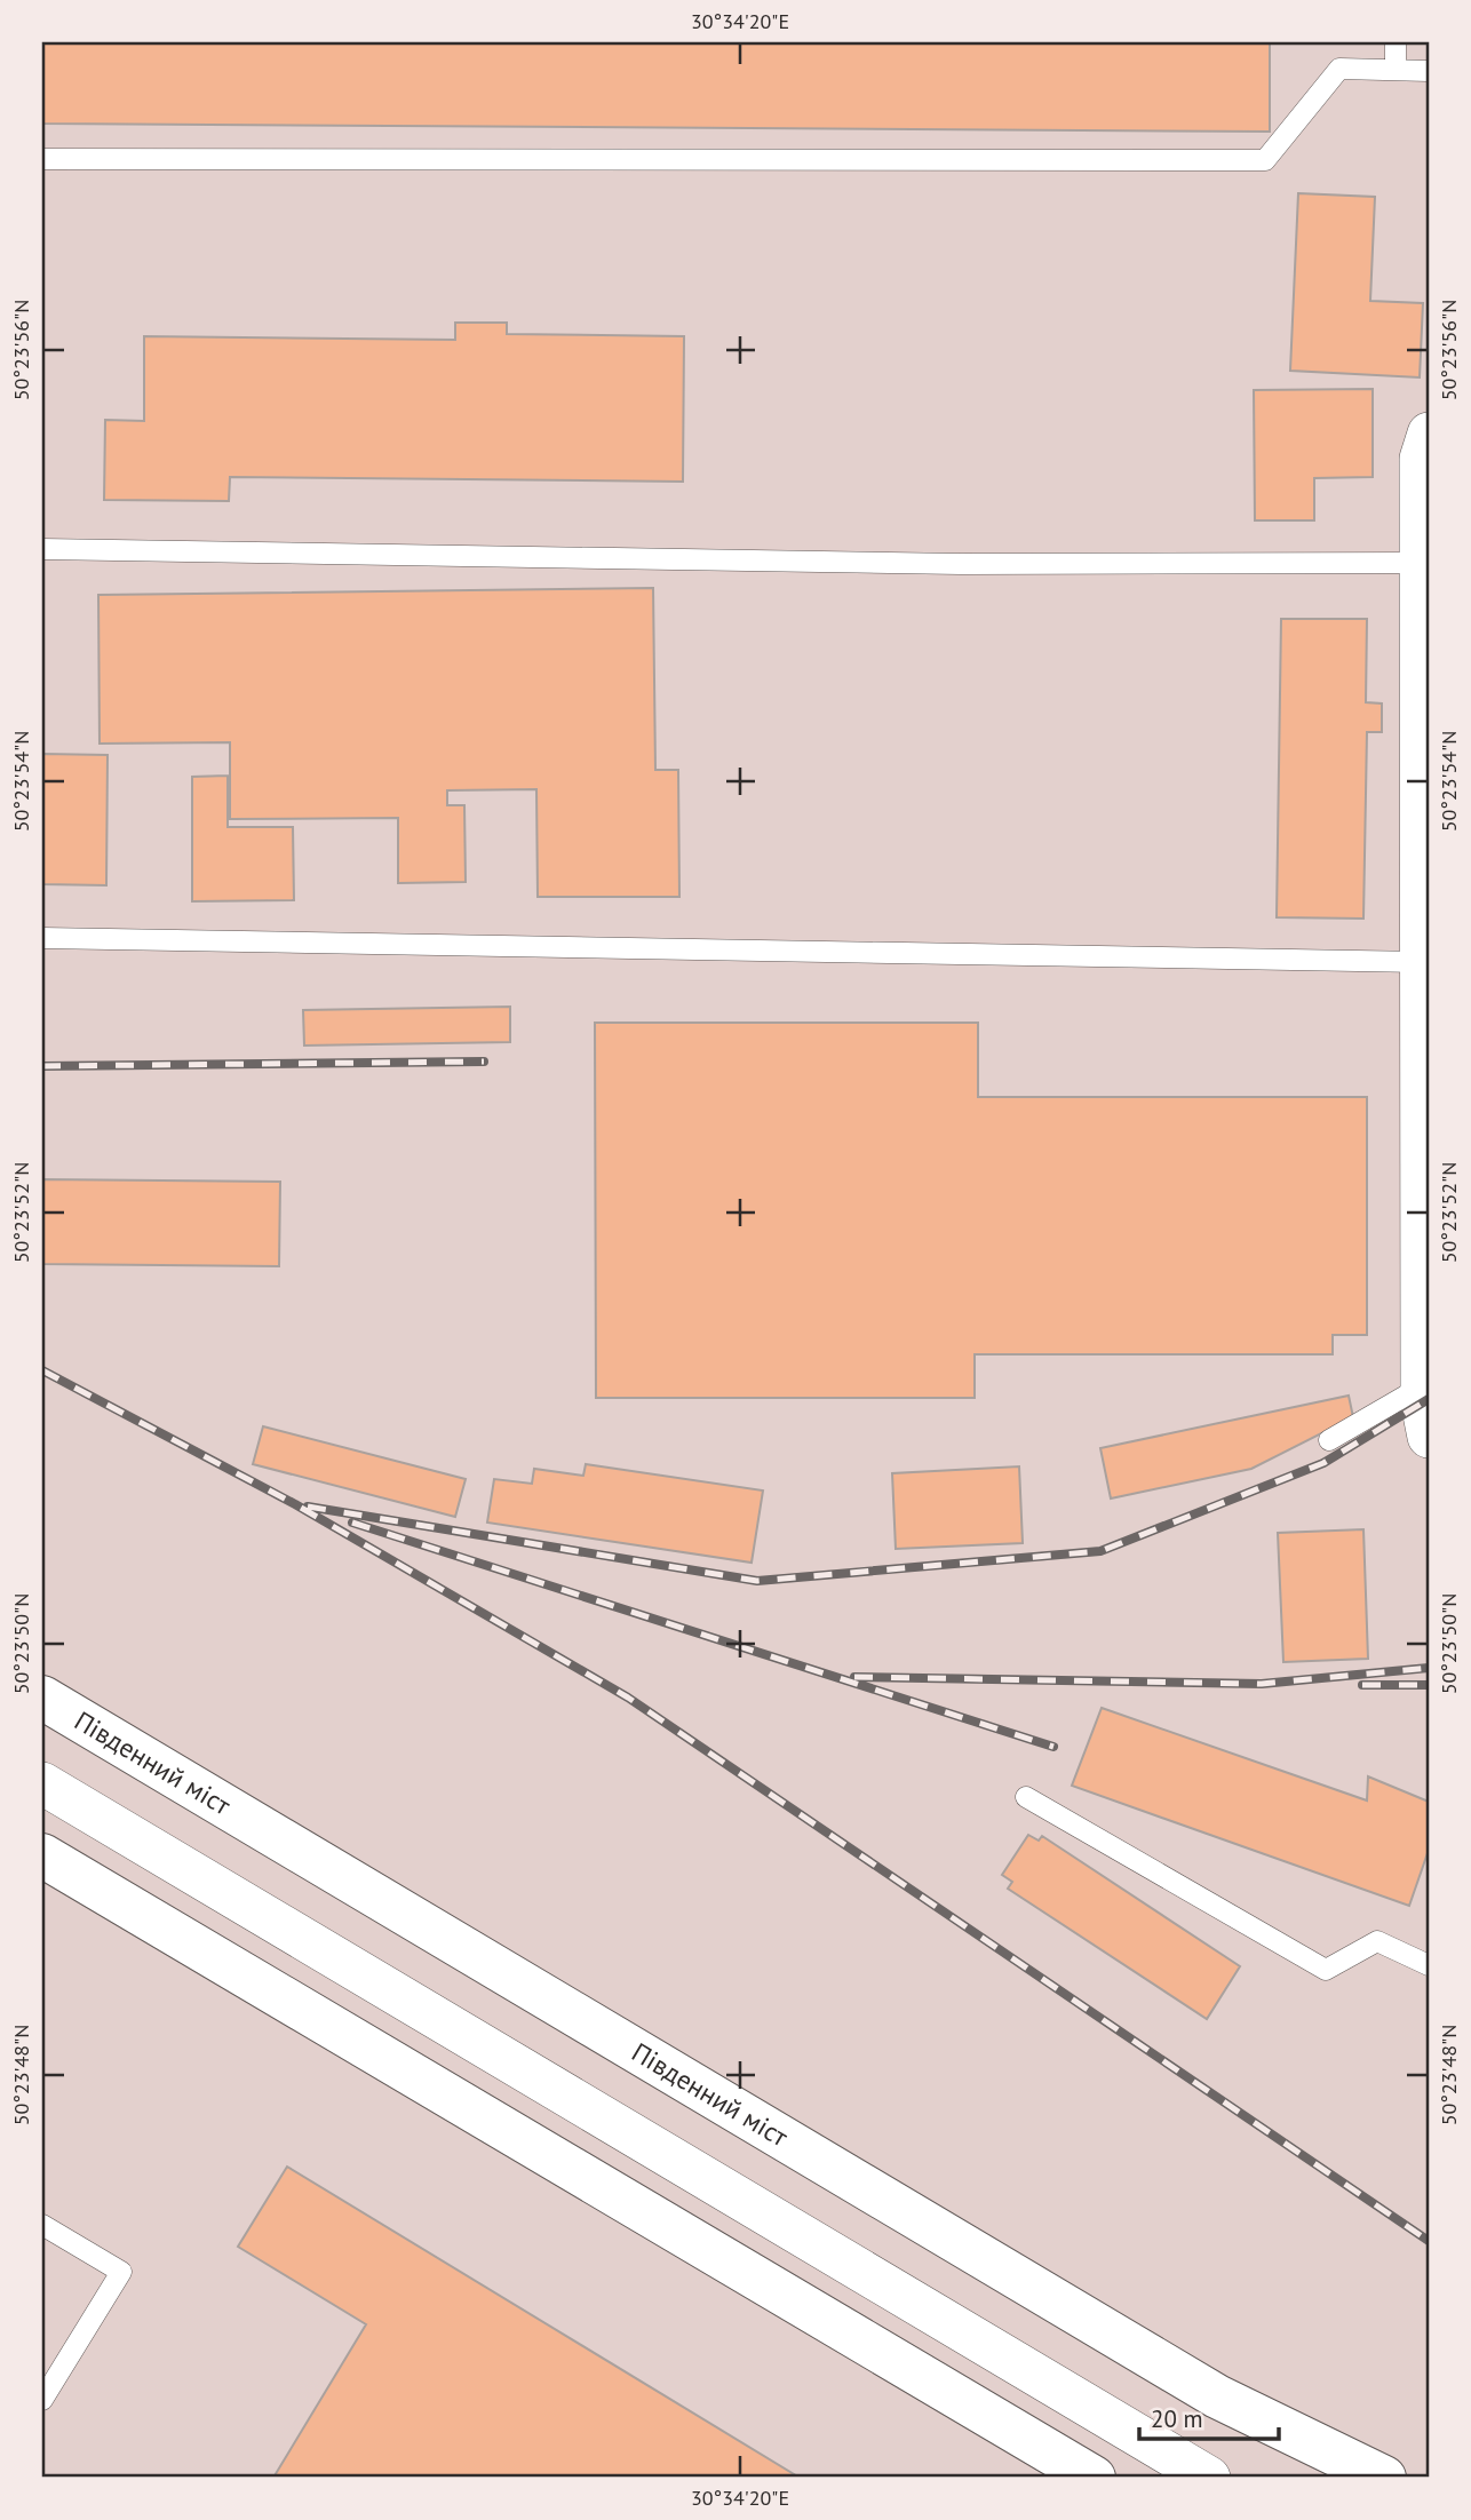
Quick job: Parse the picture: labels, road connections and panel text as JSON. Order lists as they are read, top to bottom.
{
  "streets": {
    "highway": ["Південний міст"]
  },
  "scale_bar": "20 m",
  "coordinates": [
    "30°34'20\"E",
    "50°23'56\"N",
    "50°23'54\"N",
    "50°23'52\"N",
    "50°23'50\"N",
    "50°23'48\"N"
  ]
}
